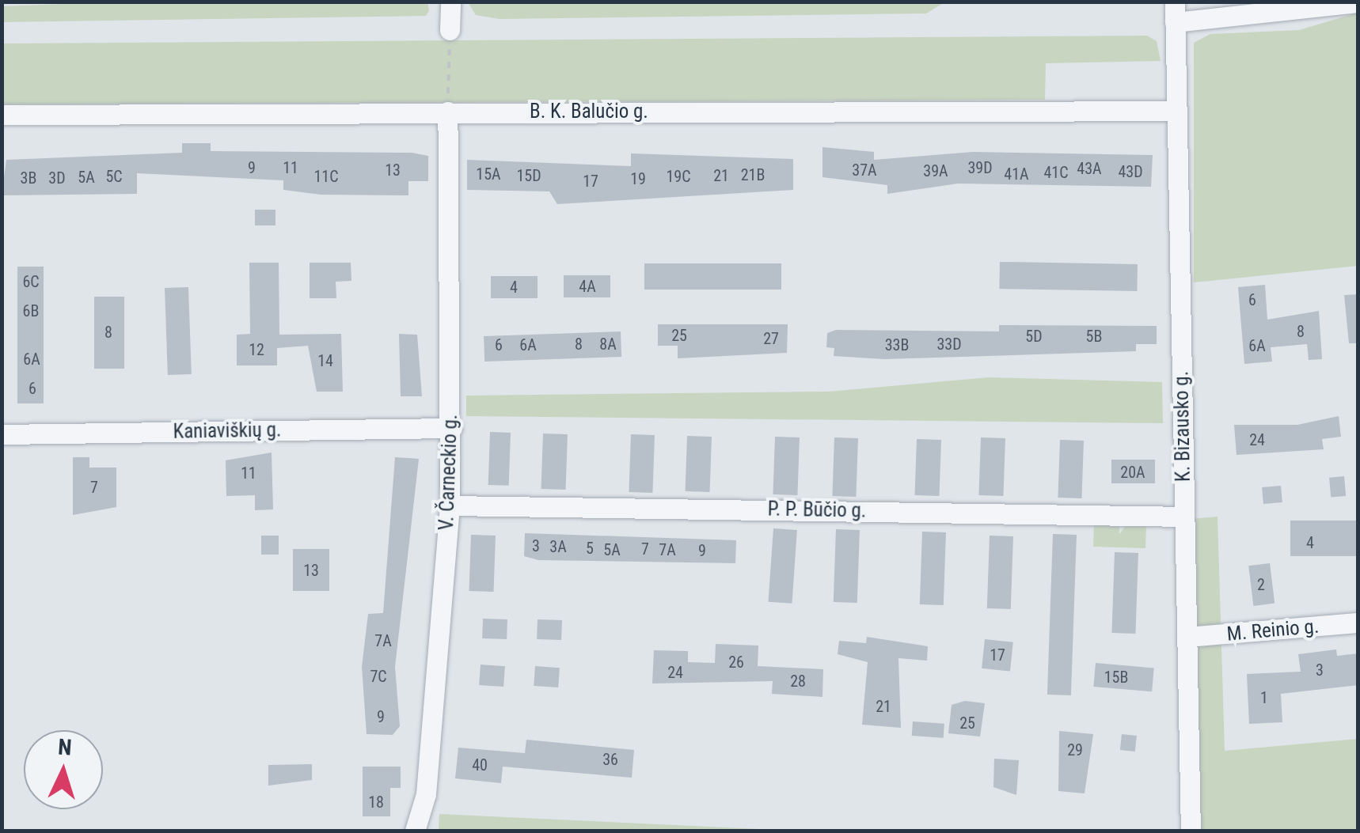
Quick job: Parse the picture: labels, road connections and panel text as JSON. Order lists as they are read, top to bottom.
{
  "streets": {
    "street": [
      "B. K. Balučio g.",
      "K. Bizausko g.",
      "Kaniaviškių g.",
      "V. Čarneckio g.",
      "P. P. Būčio g.",
      "M. Reinio g."
    ]
  },
  "crossings": [
    ["B. K. Balučio g.", "K. Bizausko g."],
    ["B. K. Balučio g.", "V. Čarneckio g."],
    ["K. Bizausko g.", "P. P. Būčio g."],
    ["K. Bizausko g.", "M. Reinio g."],
    ["Kaniaviškių g.", "V. Čarneckio g."],
    ["V. Čarneckio g.", "P. P. Būčio g."]
  ],
  "house_numbers": [
    "9",
    "11",
    "39D",
    "43A",
    "13",
    "37A",
    "39A",
    "43D",
    "41C",
    "15A",
    "41A",
    "21B",
    "15D",
    "21",
    "5C",
    "11C",
    "19C",
    "5A",
    "3B",
    "3D",
    "19",
    "17",
    "6C",
    "4A",
    "4",
    "6",
    "6B",
    "8",
    "8",
    "25",
    "5D",
    "5B",
    "27",
    "8",
    "8A",
    "33D",
    "6",
    "6A",
    "33B",
    "6A",
    "12",
    "6A",
    "14",
    "6",
    "24",
    "20A",
    "11",
    "7",
    "4",
    "3",
    "3A",
    "5",
    "7",
    "5A",
    "7A",
    "9",
    "13",
    "2",
    "7A",
    "17",
    "26",
    "3",
    "24",
    "7C",
    "15B",
    "28",
    "1",
    "21",
    "9",
    "25",
    "29",
    "36",
    "40",
    "18"
  ],
  "north": "top"
}
